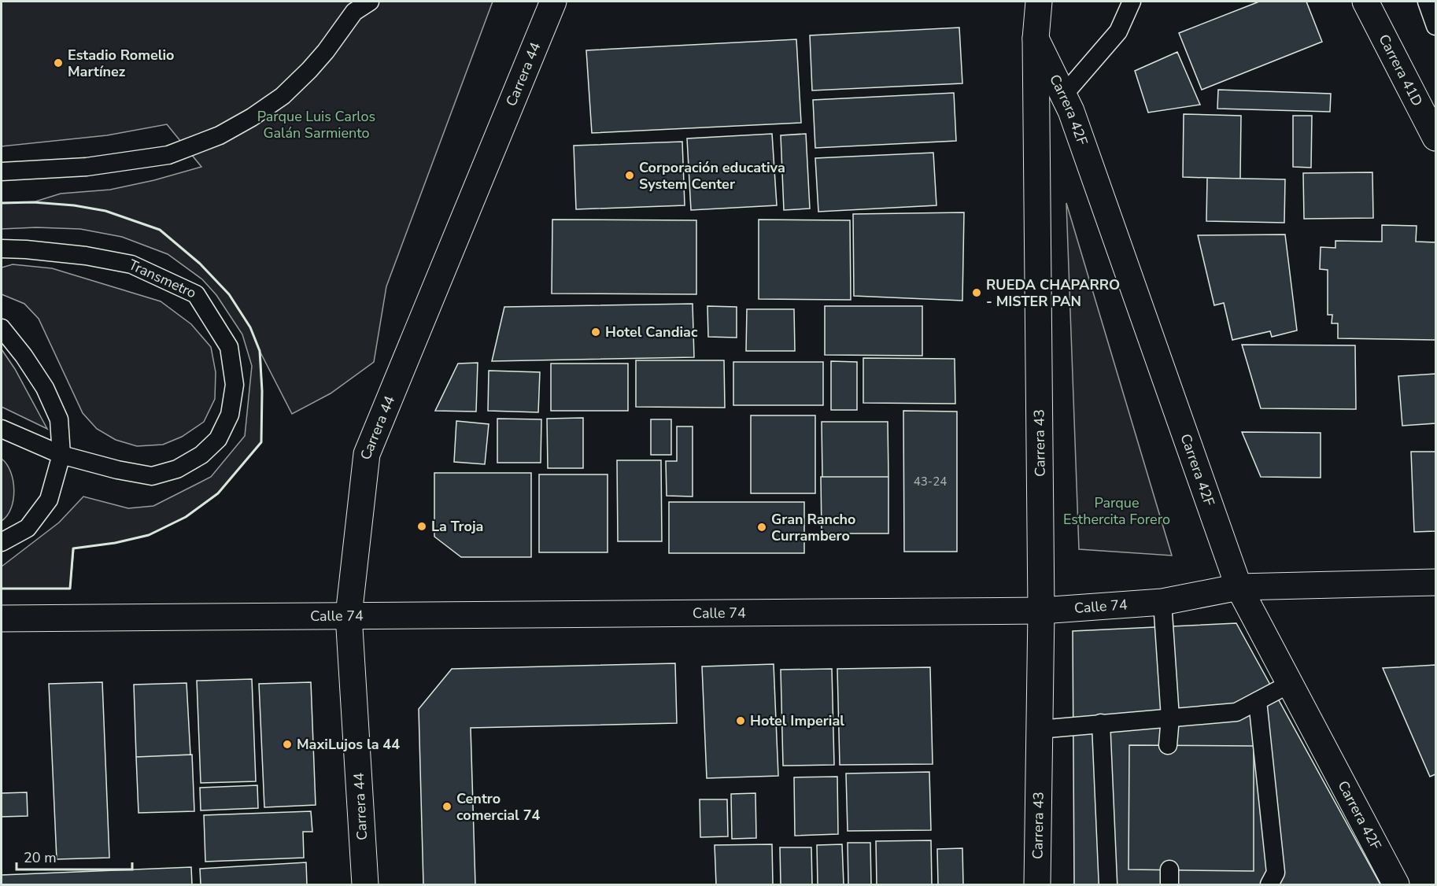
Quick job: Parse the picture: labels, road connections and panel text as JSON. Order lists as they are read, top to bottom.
{
  "streets": {
    "street": [
      "Carrera 41D",
      "Carrera 44",
      "Carrera 42F",
      "Carrera 43",
      "Calle 74"
    ],
    "lane": ["Transmetro"]
  },
  "crossings": [
    ["Carrera 44", "Calle 74"],
    ["Carrera 42F", "Carrera 43"],
    ["Carrera 42F", "Calle 74"],
    ["Carrera 43", "Calle 74"]
  ],
  "parks": ["Parque Luis Carlos Galán Sarmiento", "Parque Esthercita Forero"],
  "places": [
    "Estadio Romelio Martínez",
    "Corporación educativa System Center",
    "RUEDA CHAPARRO - MISTER PAN",
    "Hotel Candiac",
    "La Troja",
    "Gran Rancho Currambero",
    "Hotel Imperial",
    "MaxiLujos la 44",
    "Centro comercial 74"
  ],
  "house_numbers": ["43-24"],
  "scale_bar": "20 m"
}
